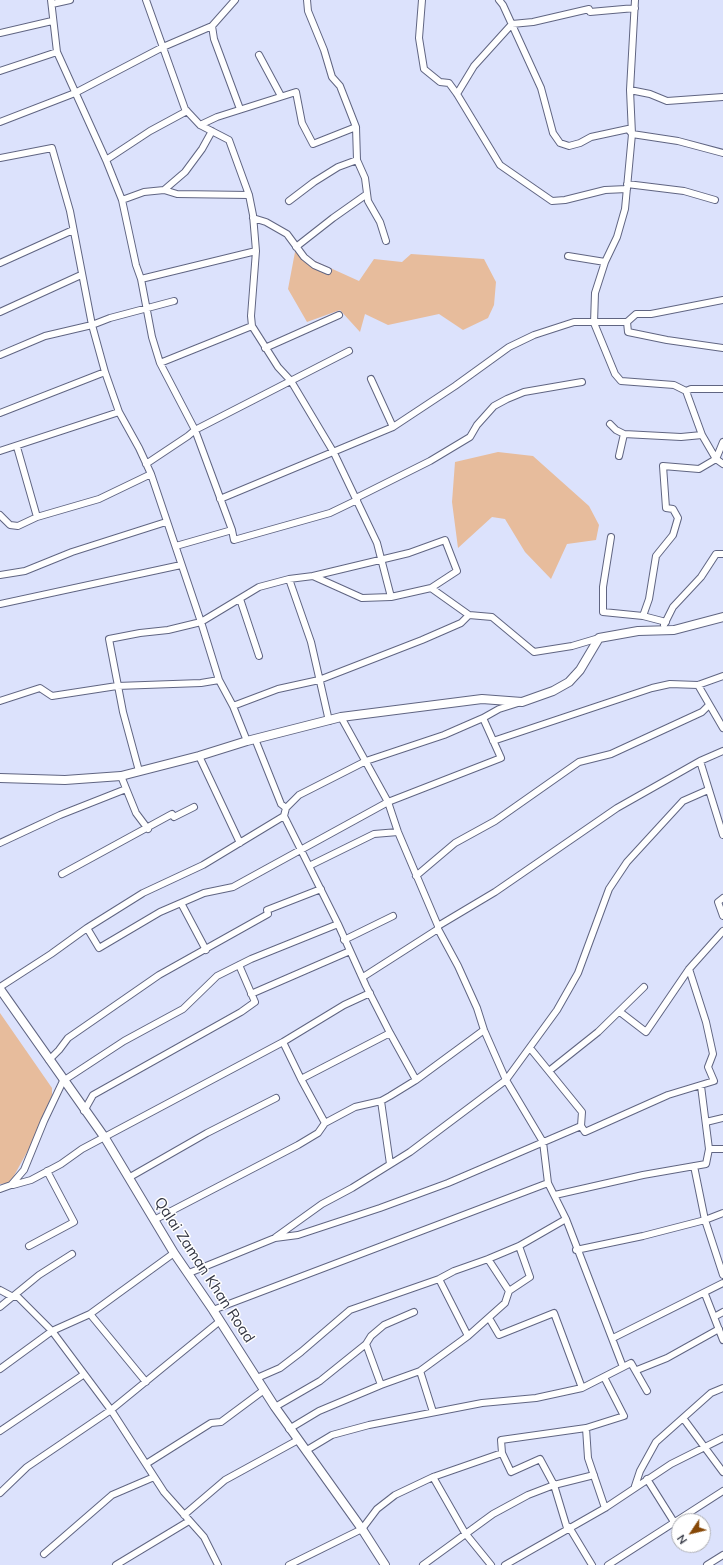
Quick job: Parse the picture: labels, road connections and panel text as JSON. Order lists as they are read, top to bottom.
{
  "streets": {
    "street": ["Qalai Zaman Khan Road"]
  },
  "north": "bottom left"
}
